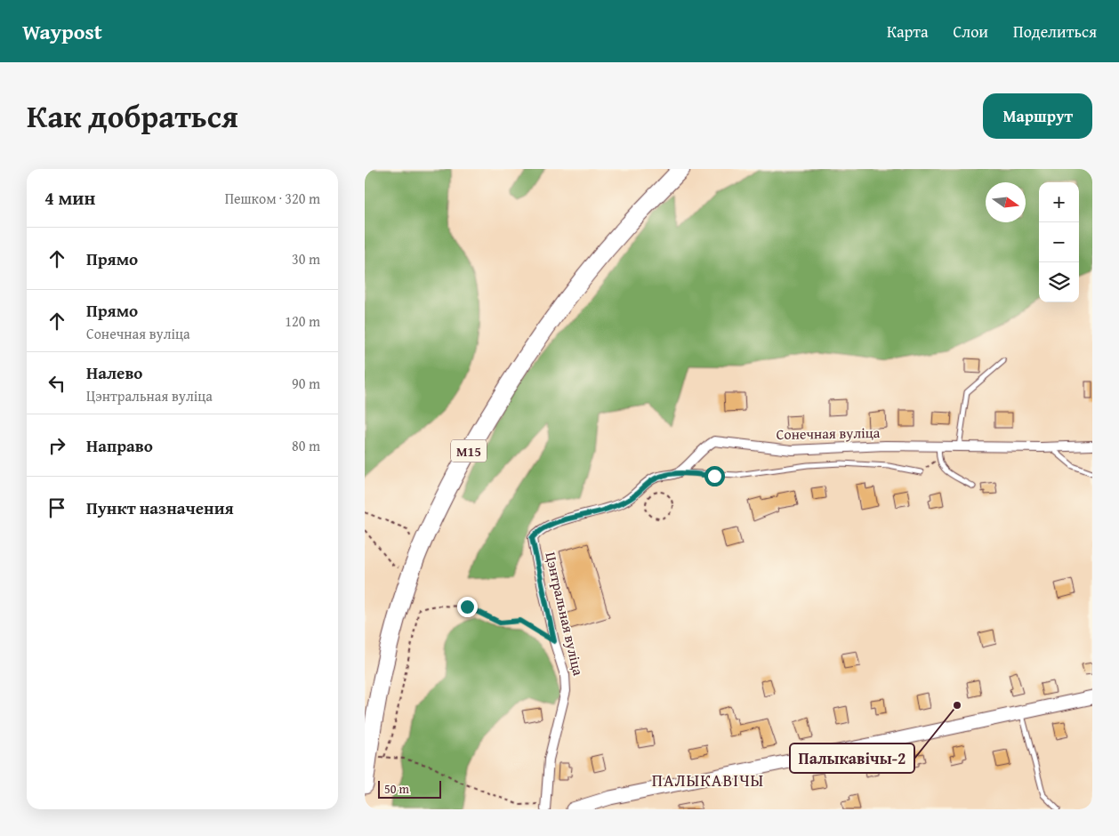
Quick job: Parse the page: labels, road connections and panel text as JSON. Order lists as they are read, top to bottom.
{
  "streets": {
    "highway": ["М15"],
    "street": ["Сонечная вуліца", "Цэнтральная вуліца"]
  },
  "crossings": [
    ["Сонечная вуліца", "Цэнтральная вуліца"]
  ],
  "districts": ["ПАЛЫКАВІЧЫ"],
  "places": ["Палыкавічы-2"],
  "scale_bar": "50 m",
  "north": "right",
  "page": {
    "header": "Waypost",
    "nav": ["Карта", "Слои", "Поделиться"],
    "title": "Как добраться",
    "buttons": "Маршрут",
    "heading": ["4 мин", "Пешком · 320 m"],
    "map_buttons": ["+", "−"],
    "list": [
      ["Прямо", "30 m"],
      ["Прямо", "Сонечная вуліца", "120 m"],
      ["Налево", "Цэнтральная вуліца", "90 m"],
      ["Направо", "80 m"],
      "Пункт назначения"
    ],
    "scale": "50 m"
  }
}
